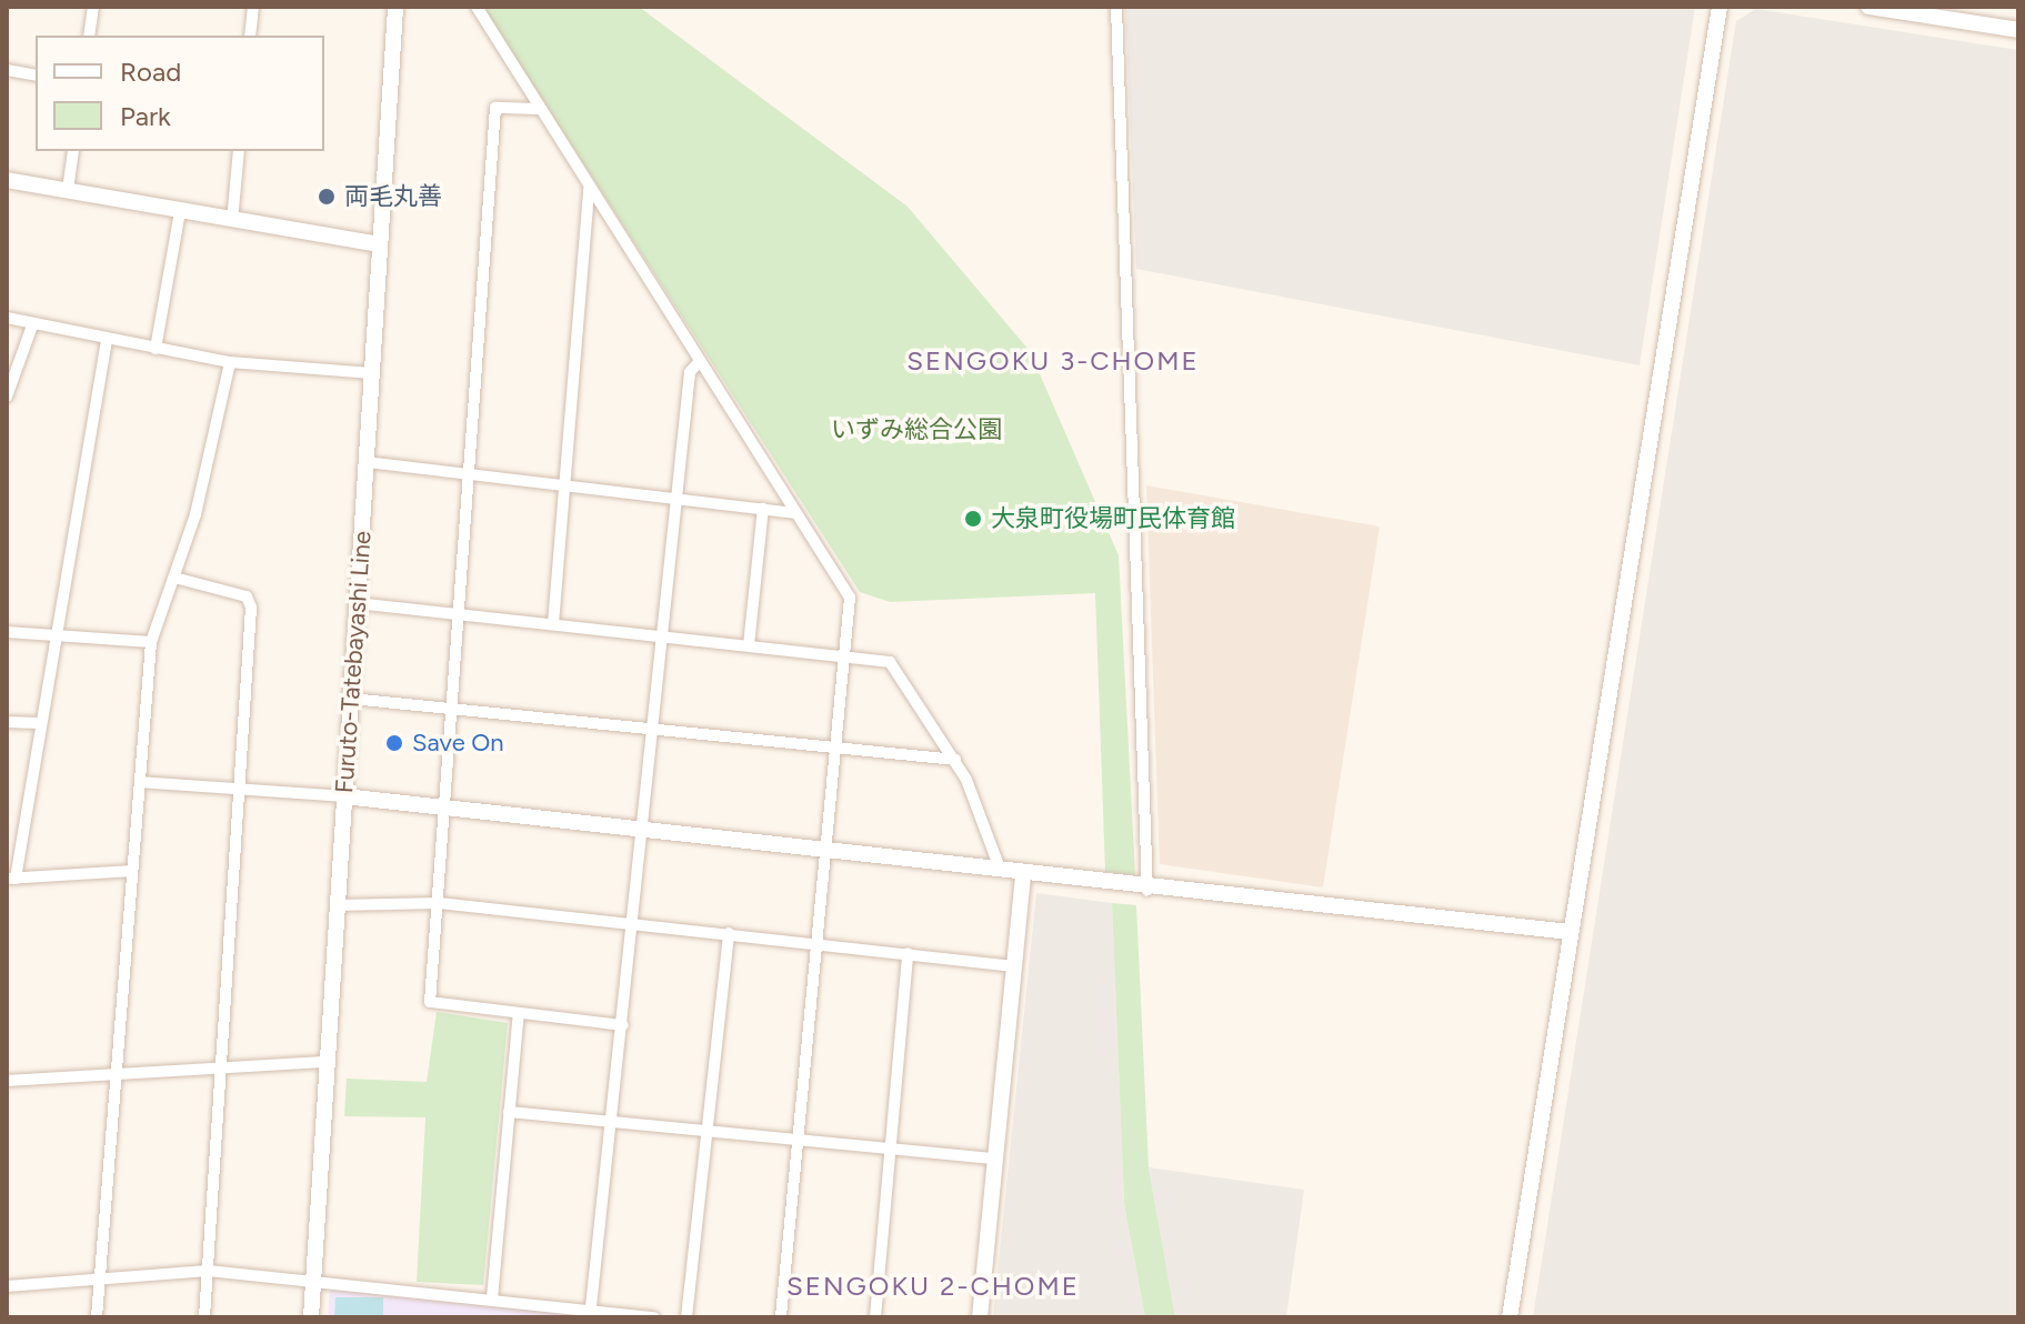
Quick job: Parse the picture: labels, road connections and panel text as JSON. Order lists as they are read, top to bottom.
{
  "streets": {
    "street": ["Furuto-Tatebayashi Line"]
  },
  "districts": ["SENGOKU 3-CHOME", "SENGOKU 2-CHOME"],
  "parks": ["いずみ総合公園"],
  "places": ["両毛丸善", "大泉町役場町民体育館", "Save On"],
  "legend": ["Road", "Park"]
}
